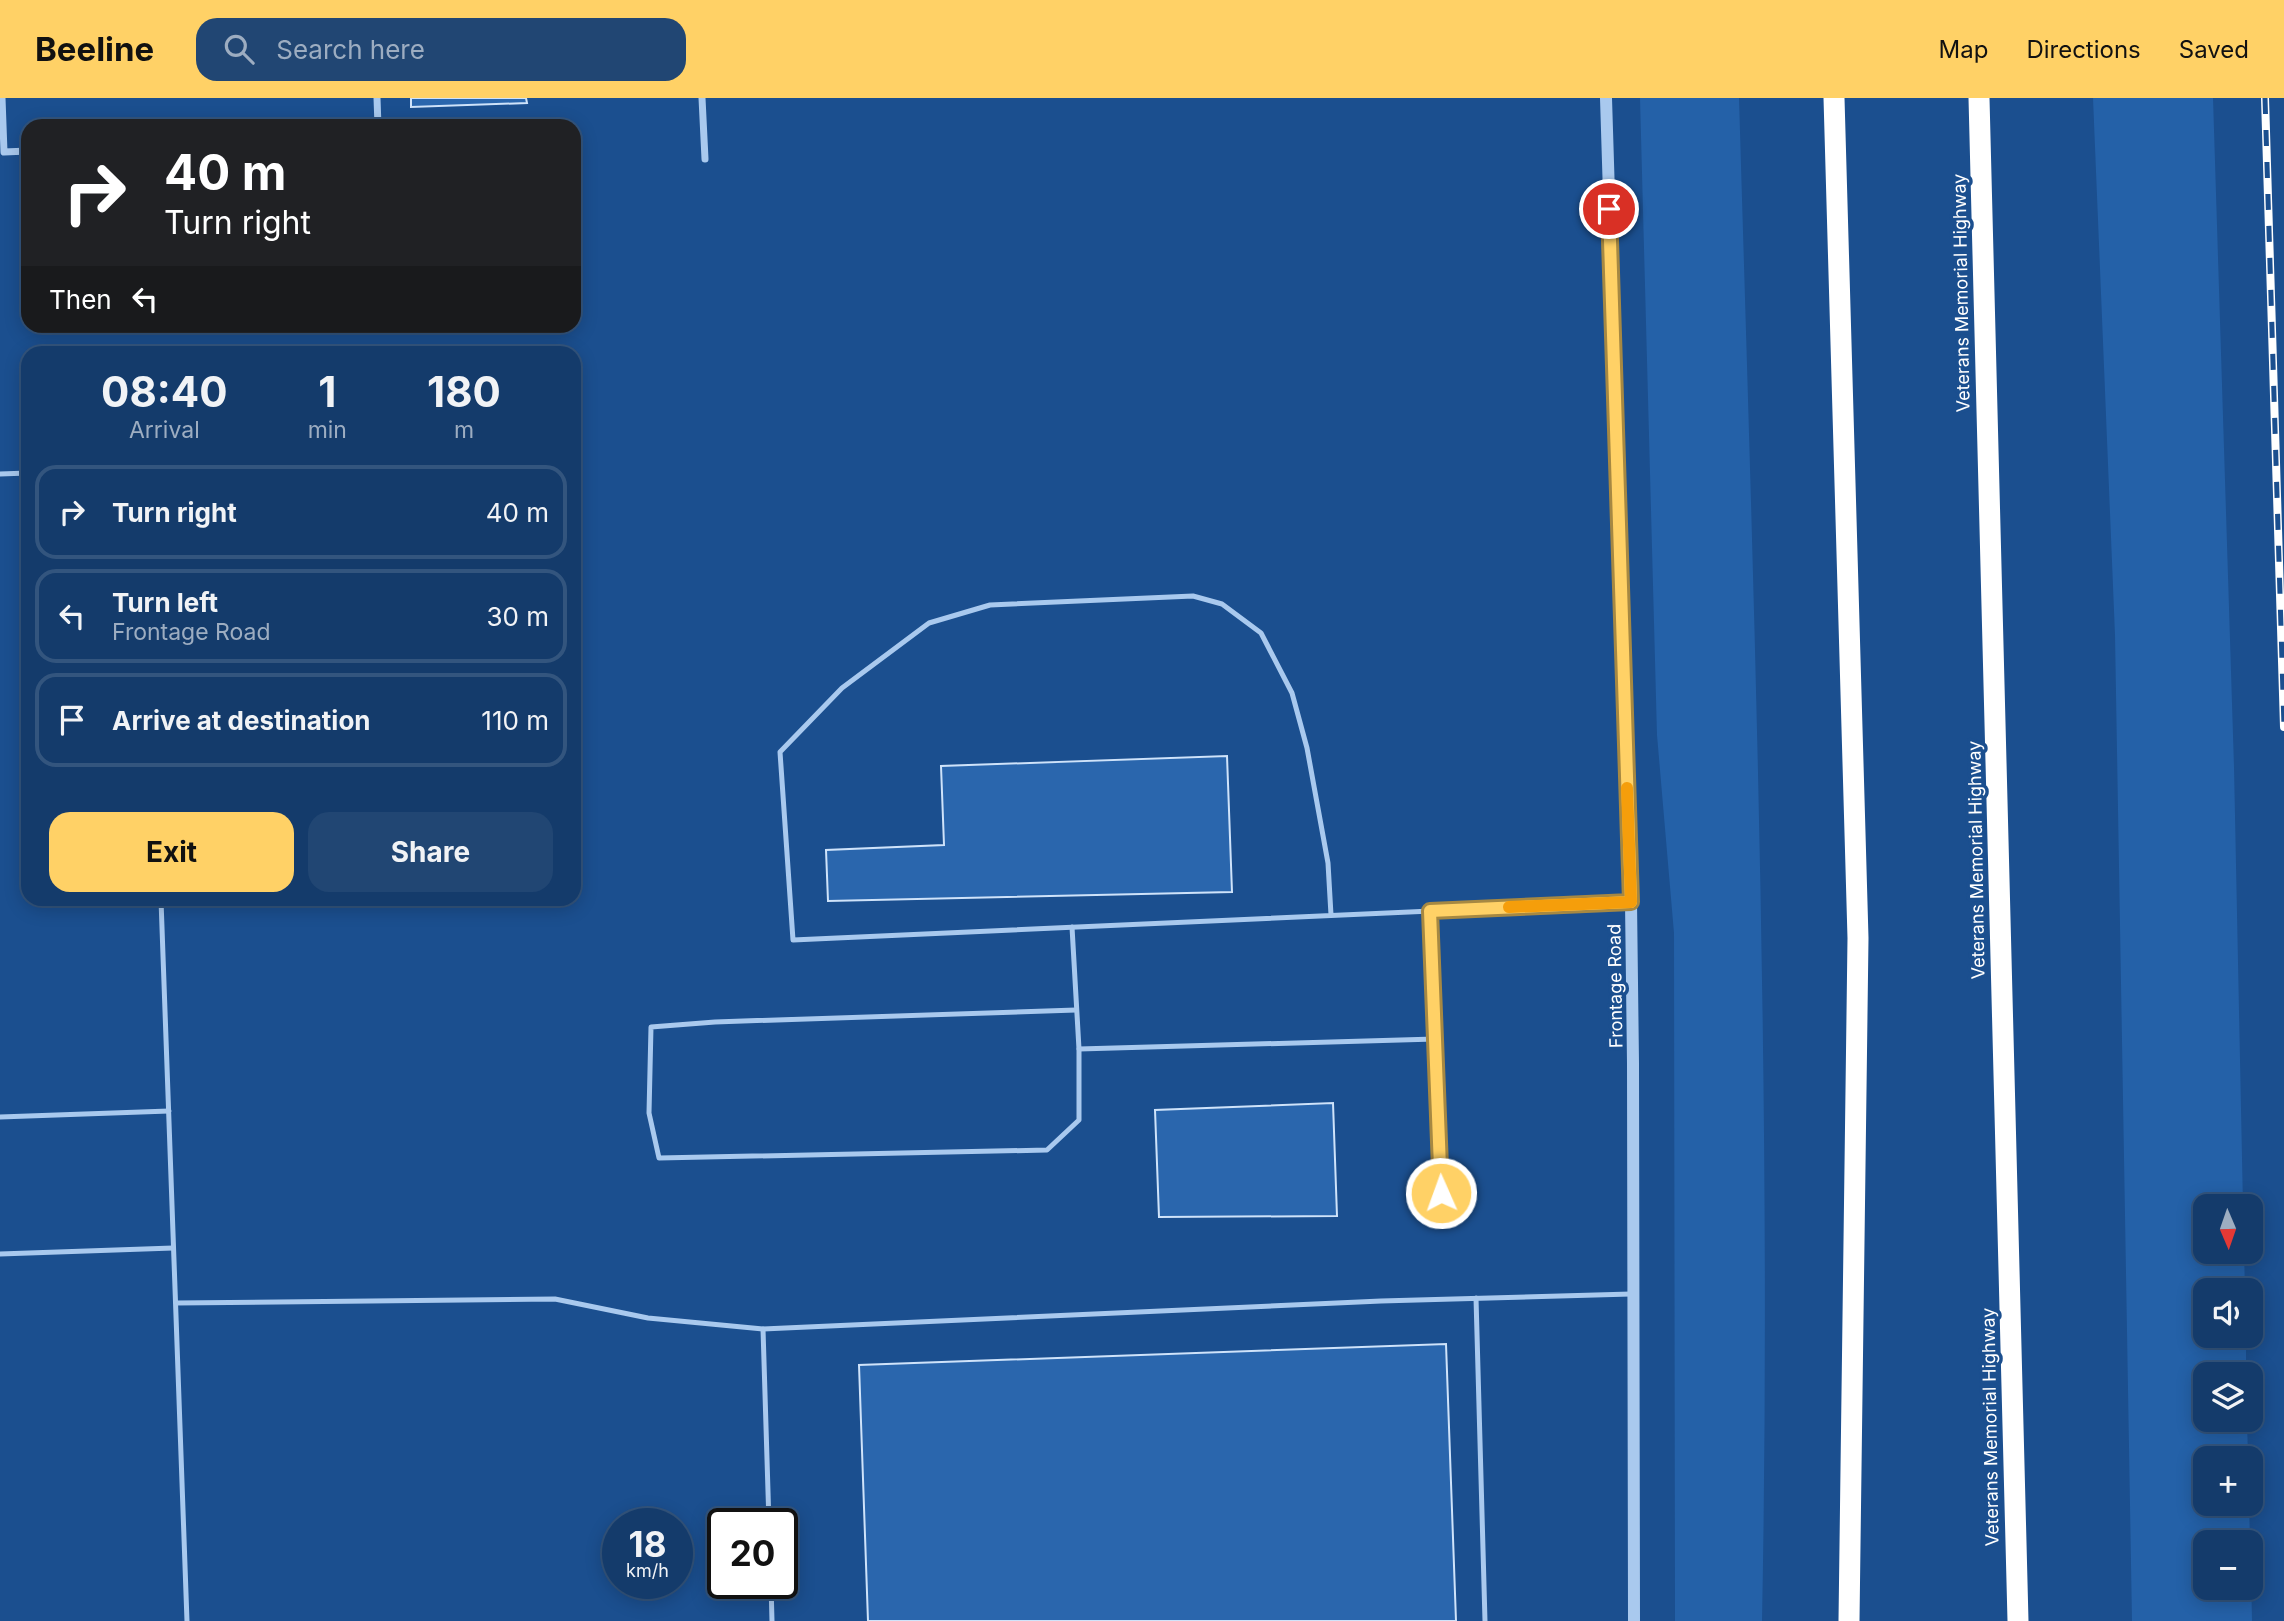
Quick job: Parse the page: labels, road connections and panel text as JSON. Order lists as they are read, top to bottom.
{
  "streets": {
    "highway": ["Veterans Memorial Highway"],
    "street": ["Frontage Road"]
  },
  "north": "bottom",
  "page": {
    "header": "Beeline",
    "search": "Search here",
    "nav": ["Map", "Directions", "Saved"],
    "turn": ["40 m", "Turn right"],
    "then": "Then",
    "eta": [
      "08:40",
      "Arrival",
      "1",
      "min",
      "180",
      "m"
    ],
    "list": [
      {
        "name": "Turn right",
        "value": "40 m"
      },
      {
        "name": "Turn left",
        "note": "Frontage Road",
        "value": "30 m"
      },
      {
        "name": "Arrive at destination",
        "value": "110 m"
      }
    ],
    "buttons": ["Exit", "Share"],
    "map_buttons": ["+", "−"],
    "speed": "18 km/h",
    "limit": "20"
  }
}
